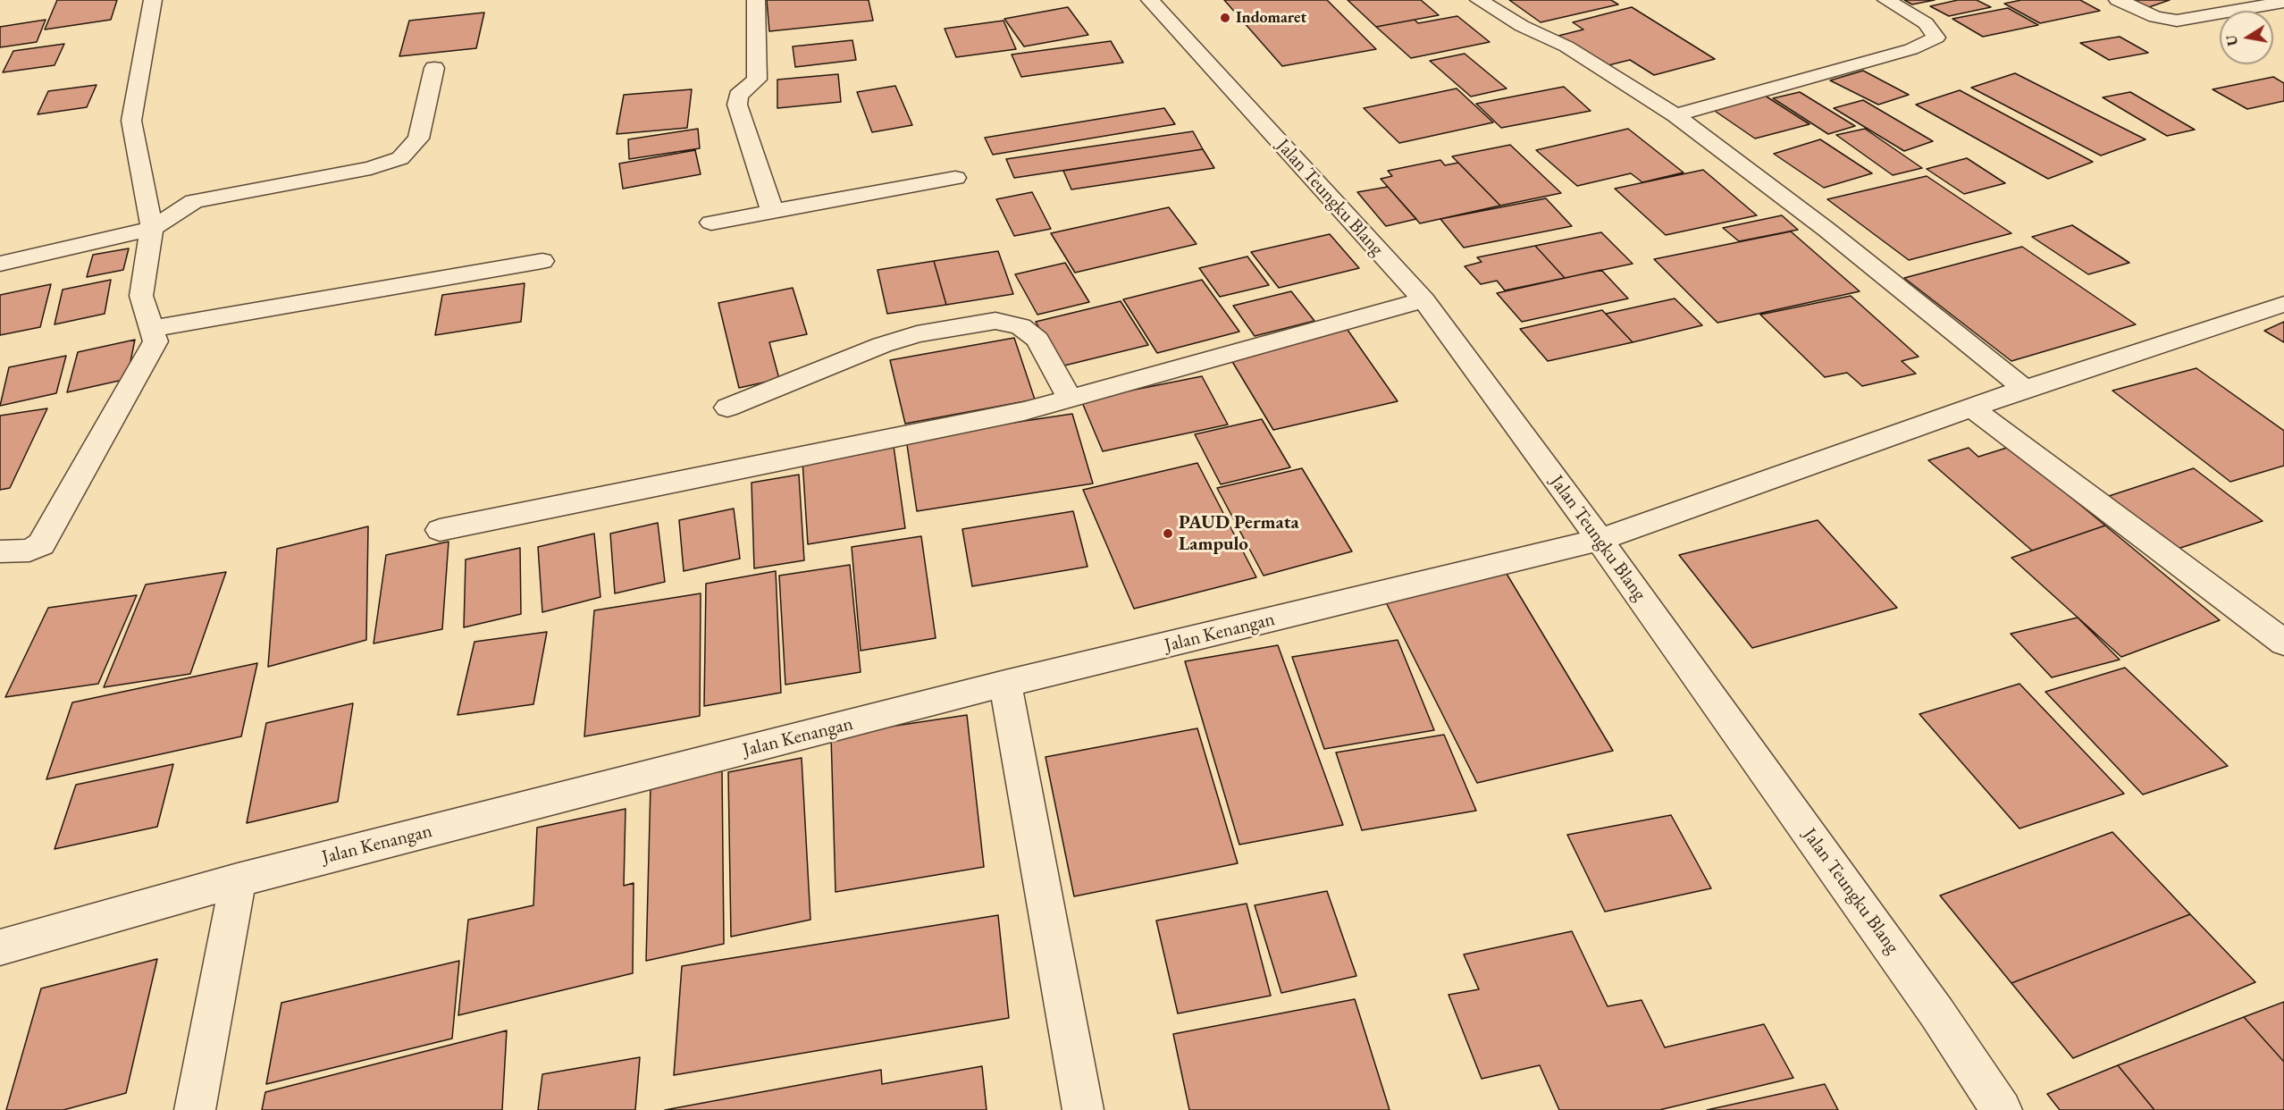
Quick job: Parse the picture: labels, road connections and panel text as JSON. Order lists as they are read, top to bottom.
{
  "streets": {
    "street": ["Jalan Teungku Blang", "Jalan Kenangan"]
  },
  "crossings": [
    ["Jalan Teungku Blang", "Jalan Kenangan"]
  ],
  "places": ["Indomaret", "PAUD Permata Lampulo"],
  "north": "left"
}
